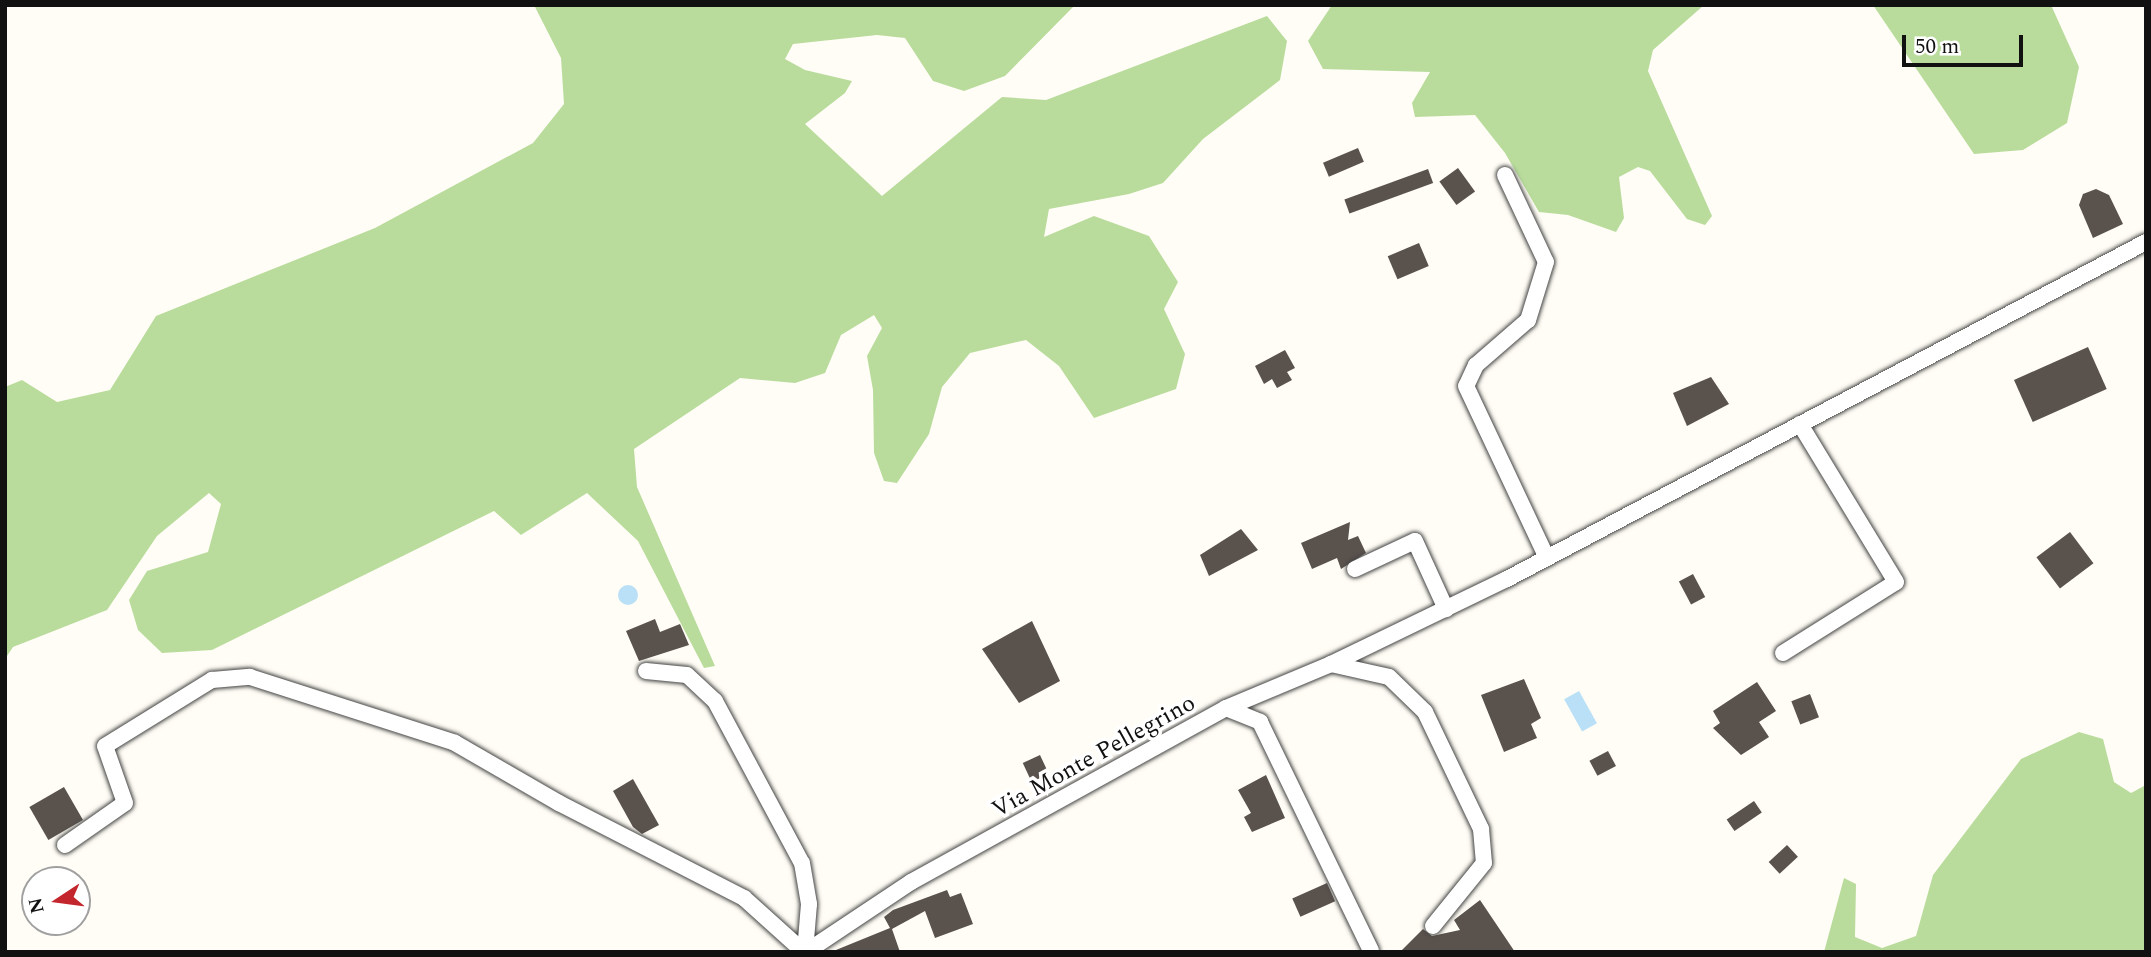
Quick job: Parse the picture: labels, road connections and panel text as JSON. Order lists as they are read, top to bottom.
{
  "streets": {
    "street": ["Via Monte Pellegrino"]
  },
  "scale_bar": "50 m",
  "north": "left"
}
